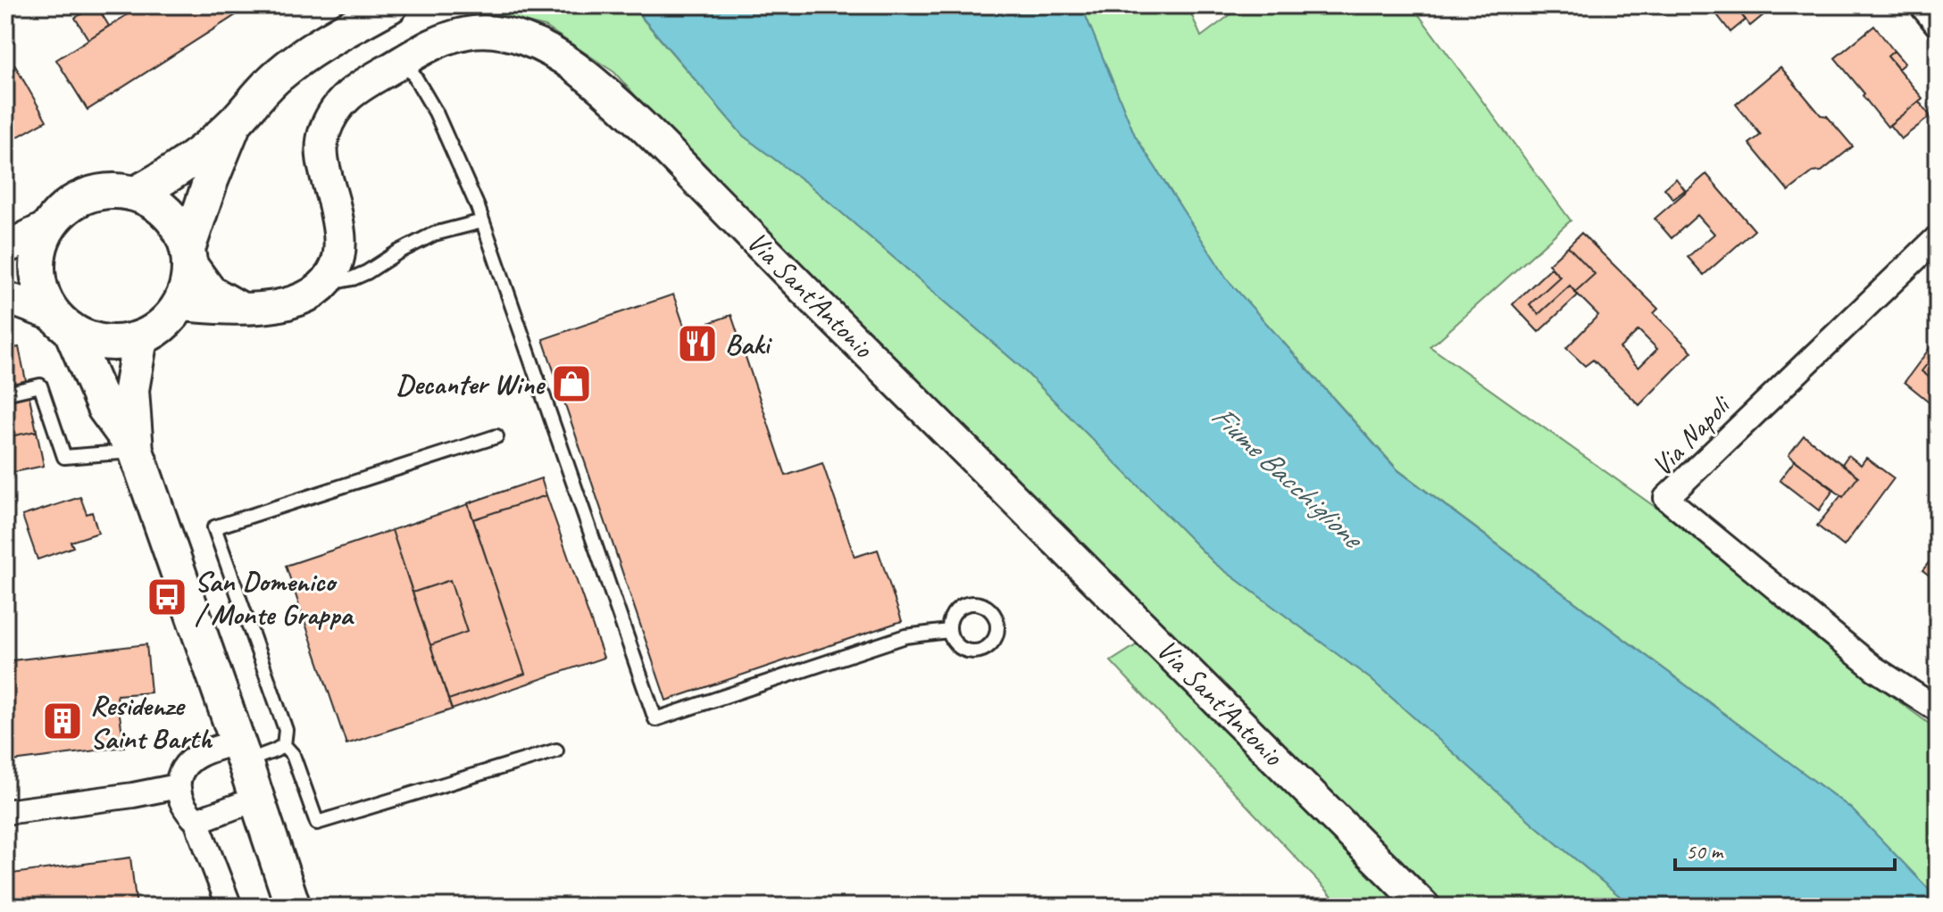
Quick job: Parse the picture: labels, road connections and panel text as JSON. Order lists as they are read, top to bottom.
{
  "streets": {
    "street": ["Via Sant'Antonio", "Via Napoli"]
  },
  "water": ["Fiume Bacchiglione"],
  "places": {
    "restaurant": ["Baki"],
    "shop": ["Decanter Wine"],
    "bus stop": ["San Domenico / Monte Grappa"],
    "building": ["Residenze Saint Barth"]
  },
  "scale_bar": "50 m"
}
